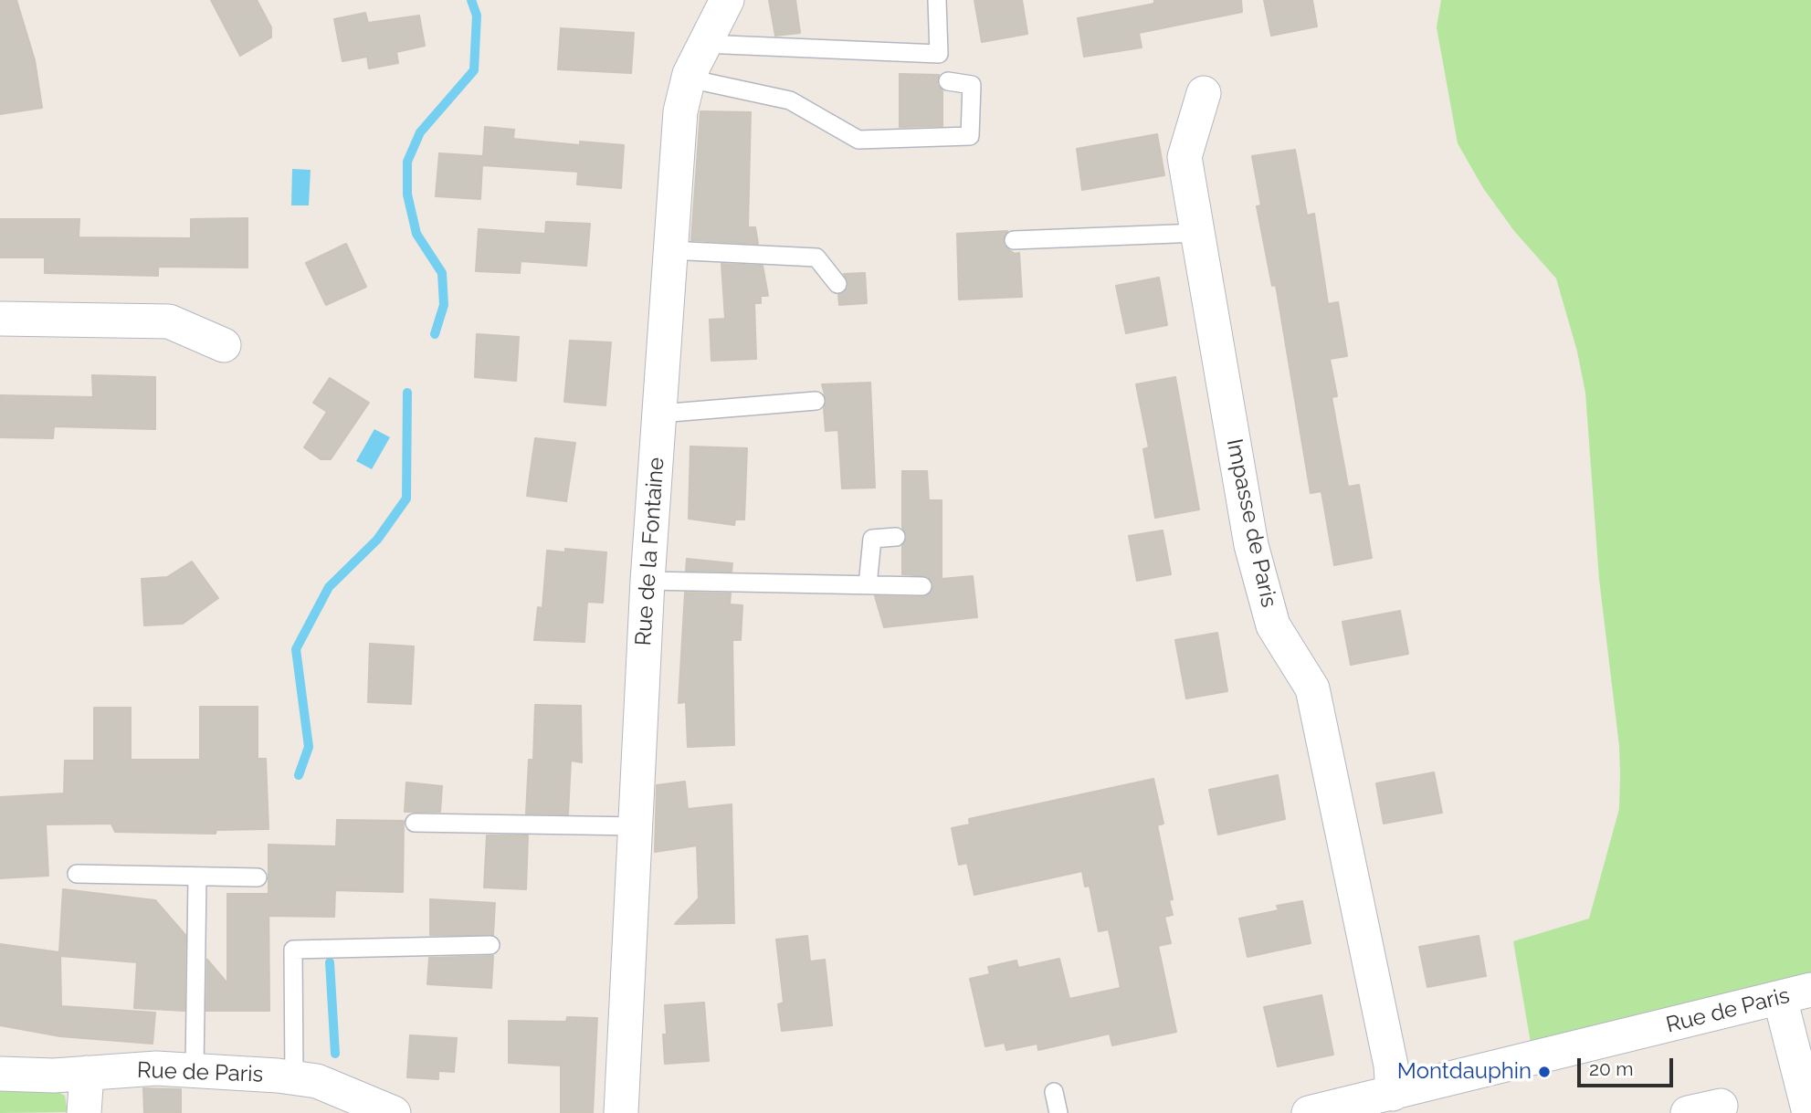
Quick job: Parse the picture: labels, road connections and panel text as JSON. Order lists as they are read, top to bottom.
{
  "streets": {
    "street": ["Impasse de Paris", "Rue de la Fontaine", "Rue de Paris"]
  },
  "crossings": [
    ["Impasse de Paris", "Rue de Paris"]
  ],
  "places": ["Montdauphin"],
  "scale_bar": "20 m"
}
